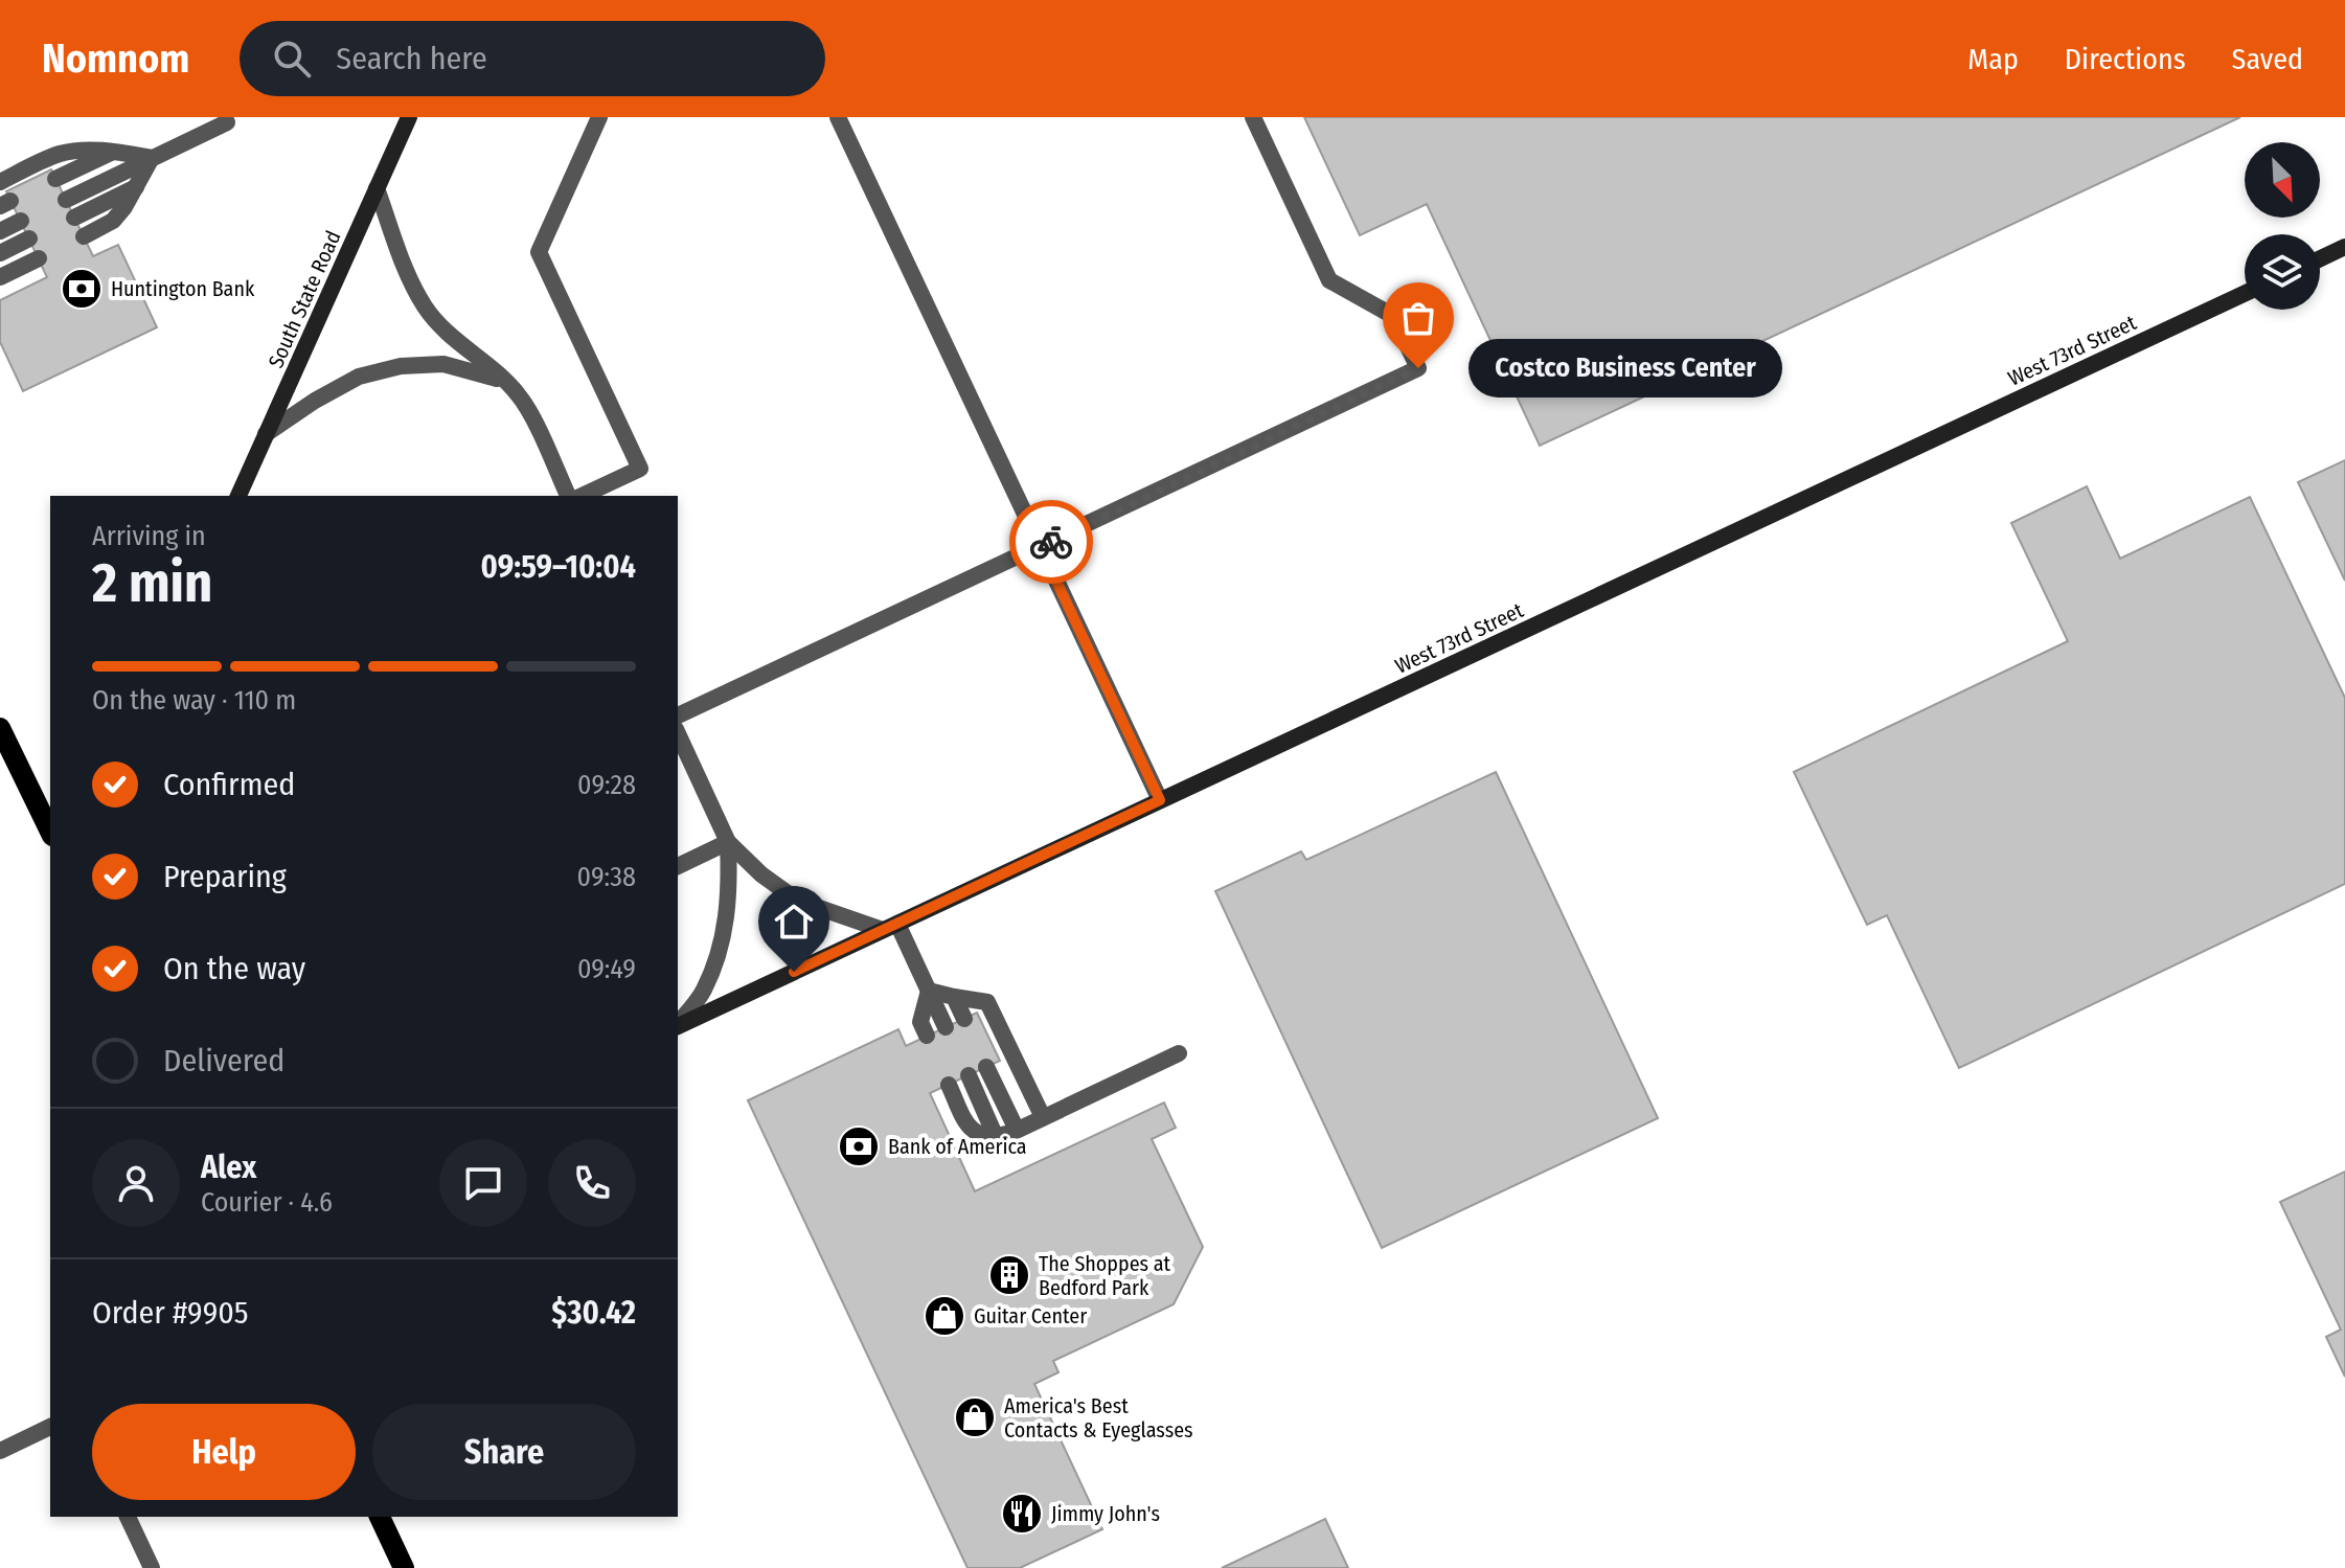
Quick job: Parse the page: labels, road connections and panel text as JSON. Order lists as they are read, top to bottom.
{
  "streets": {
    "street": ["South State Road", "West 73rd Street"]
  },
  "places": {
    "bank": ["Huntington Bank", "Bank of America"],
    "other": ["Costco Business Center"],
    "building": ["The Shoppes at Bedford Park"],
    "shop": ["Guitar Center", "America's Best Contacts & Eyeglasses"],
    "restaurant": ["Jimmy John's"]
  },
  "north": "bottom right",
  "page": {
    "header": "Nomnom",
    "search": "Search here",
    "nav": ["Map", "Directions", "Saved"],
    "bubble": "Costco Business Center",
    "heading": ["2 min", "Arriving in", "09:59–10:04"],
    "panel": [
      "Alex",
      "Courier · 4.6",
      "Order #9905",
      "$30.42"
    ],
    "bar": "On the way · 110 m",
    "list": [
      ["Confirmed", "09:28"],
      ["Preparing", "09:38"],
      ["On the way", "09:49"],
      "Delivered"
    ],
    "buttons": ["Help", "Share"]
  }
}
